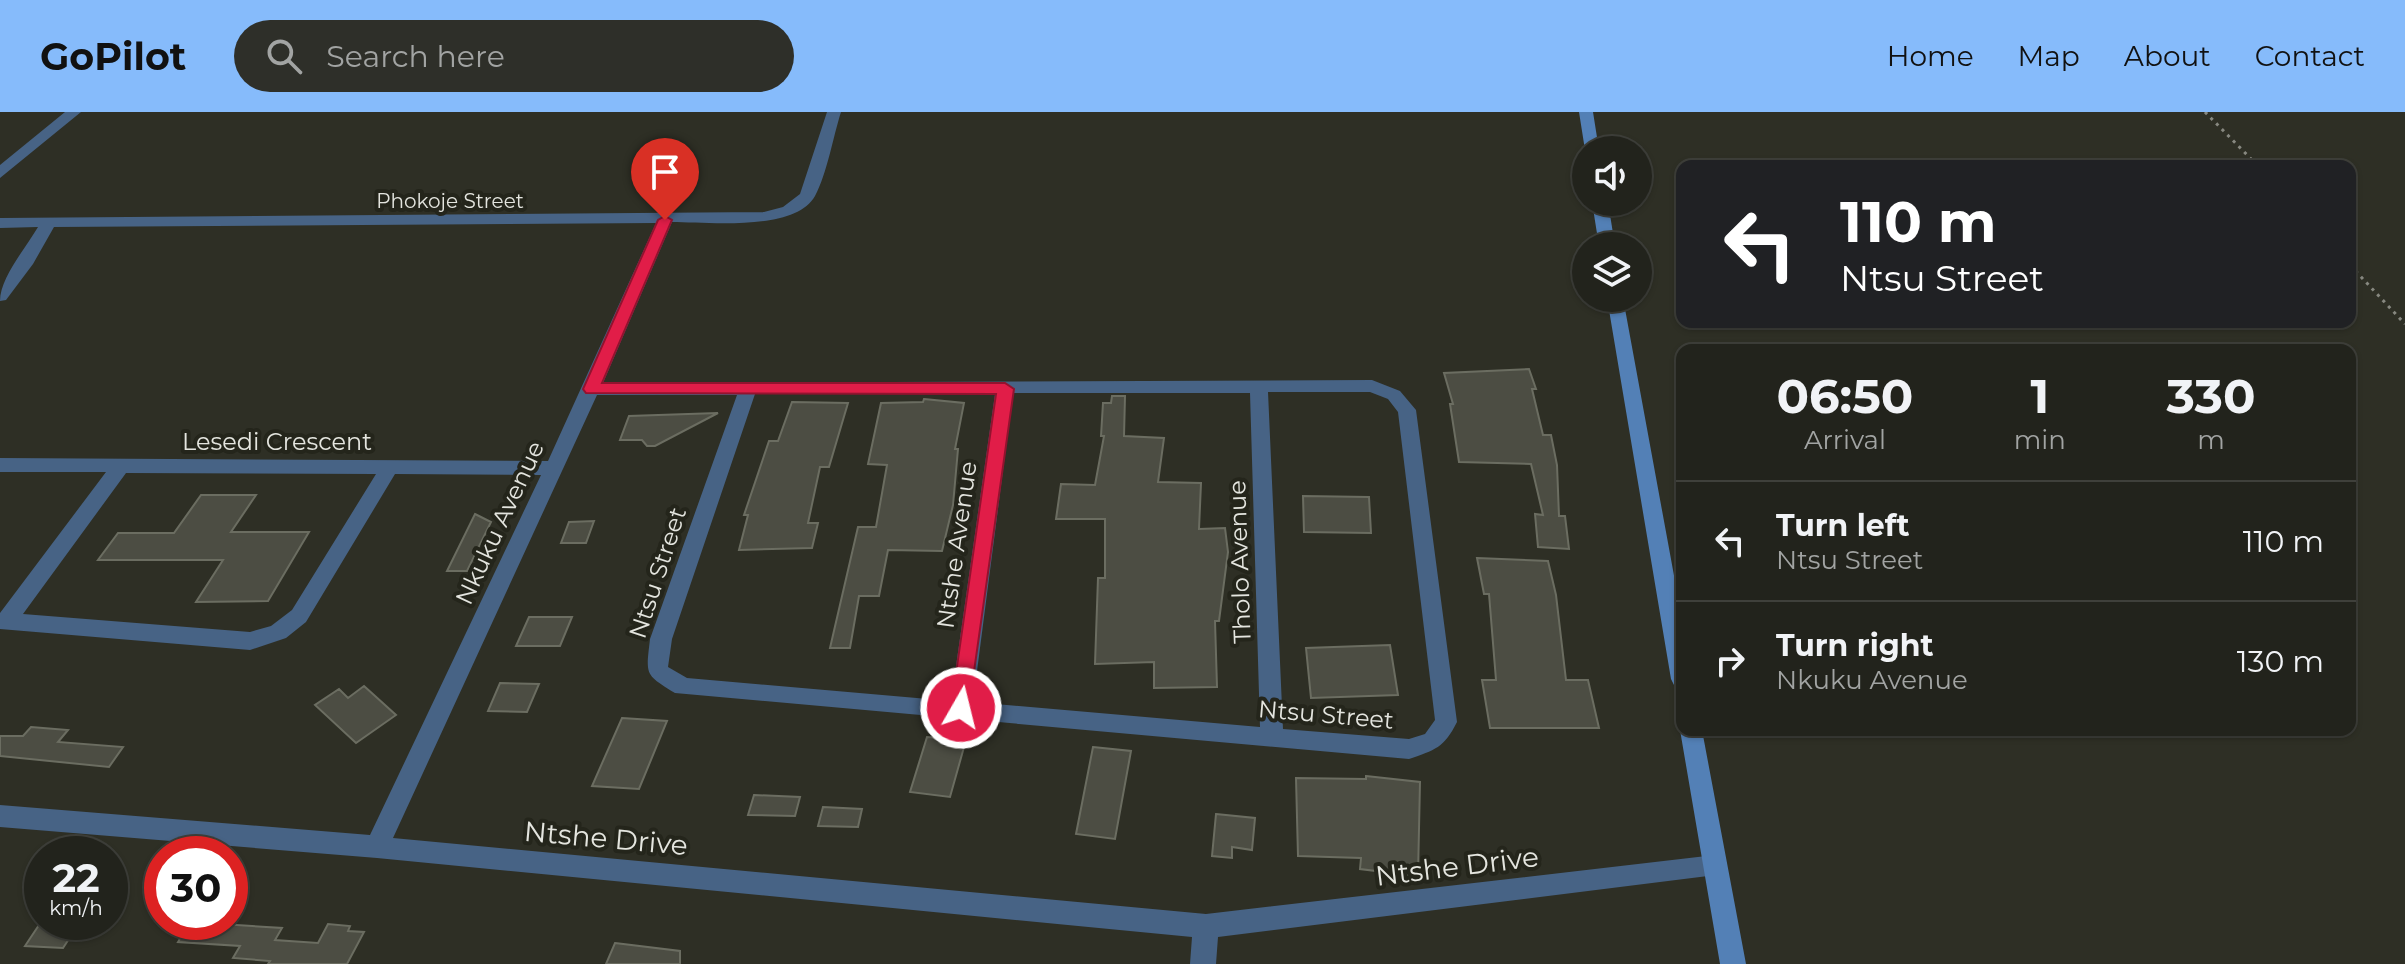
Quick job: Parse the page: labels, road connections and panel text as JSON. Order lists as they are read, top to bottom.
{
  "streets": {
    "street": [
      "Phokoje Street",
      "Lesedi Crescent",
      "Nkuku Avenue",
      "Ntshe Avenue",
      "Tholo Avenue",
      "Ntsu Street",
      "Ntshe Drive"
    ]
  },
  "crossings": [
    ["Phokoje Street", "Nkuku Avenue"],
    ["Lesedi Crescent", "Nkuku Avenue"],
    ["Nkuku Avenue", "Ntsu Street"],
    ["Nkuku Avenue", "Ntshe Drive"],
    ["Ntshe Avenue", "Ntsu Street"],
    ["Tholo Avenue", "Ntsu Street"]
  ],
  "page": {
    "header": "GoPilot",
    "search": "Search here",
    "nav": [
      "Home",
      "Map",
      "About",
      "Contact"
    ],
    "turn": ["110 m", "Ntsu Street"],
    "eta": [
      "06:50",
      "Arrival",
      "1",
      "min",
      "330",
      "m"
    ],
    "list": [
      {
        "name": "Turn left",
        "note": "Ntsu Street",
        "value": "110 m"
      },
      {
        "name": "Turn right",
        "note": "Nkuku Avenue",
        "value": "130 m"
      }
    ],
    "speed": "22 km/h",
    "limit": "30"
  }
}
